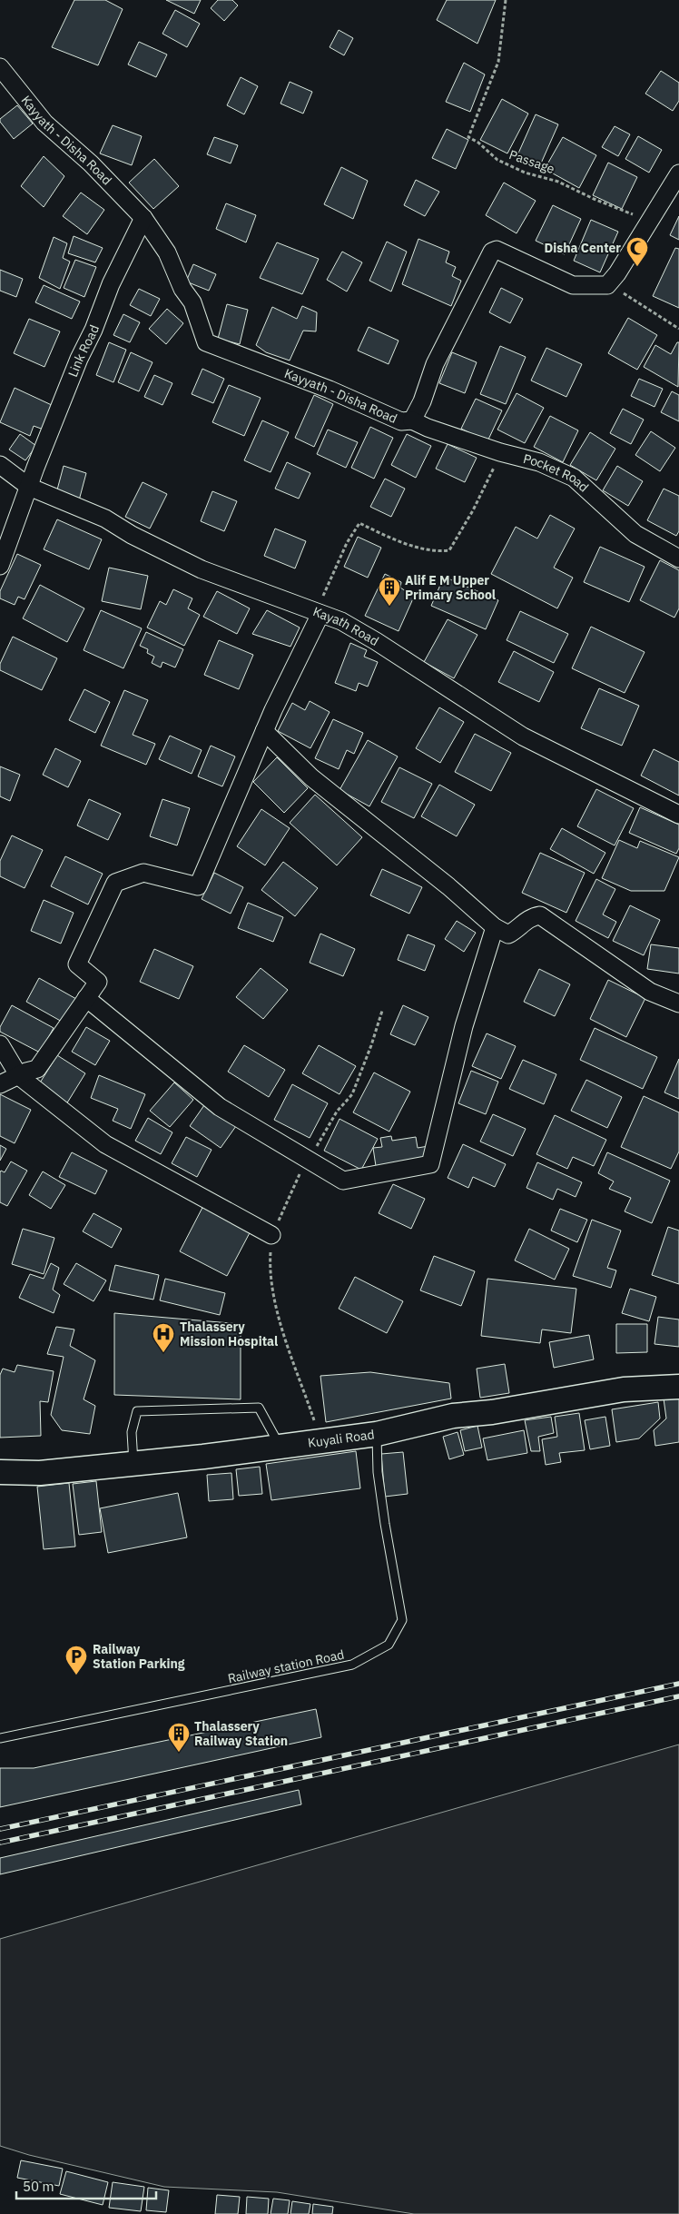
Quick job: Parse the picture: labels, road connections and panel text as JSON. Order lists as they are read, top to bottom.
{
  "streets": {
    "main road": ["Kuyali Road"],
    "street": [
      "Kayyath - Disha Road",
      "Link Road",
      "Pocket Road",
      "Kayath Road"
    ],
    "lane": ["Railway station Road"],
    "path": ["Passage"]
  },
  "crossings": [
    ["Kayyath - Disha Road", "Link Road"],
    ["Kayyath - Disha Road", "Pocket Road"],
    ["Link Road", "Kayath Road"],
    ["Kuyali Road", "Railway station Road"]
  ],
  "places": {
    "mosque": ["Disha Center"],
    "building": ["Alif E M Upper Primary School", "Thalassery Railway Station"],
    "hospital": ["Thalassery Mission Hospital"],
    "parking": ["Railway Station Parking"]
  },
  "scale_bar": "50 m"
}
